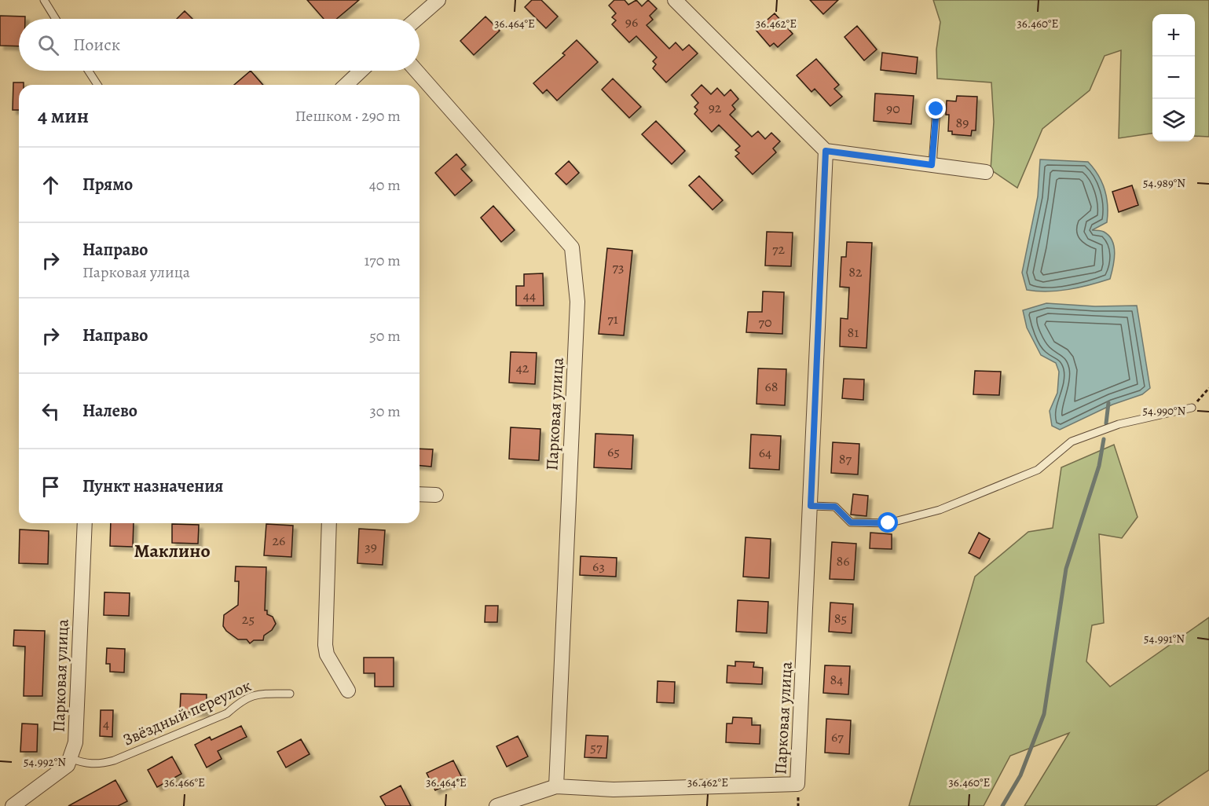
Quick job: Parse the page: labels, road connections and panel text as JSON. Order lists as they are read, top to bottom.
{
  "streets": {
    "street": ["Парковая улица"],
    "lane": ["Звёздный переулок"]
  },
  "crossings": [
    ["Парковая улица", "Звёздный переулок"]
  ],
  "districts": ["Маклино"],
  "house_numbers": [
    "96",
    "92",
    "90",
    "89",
    "72",
    "73",
    "82",
    "44",
    "71",
    "70",
    "81",
    "42",
    "68",
    "65",
    "64",
    "87",
    "26",
    "39",
    "86",
    "63",
    "85",
    "25",
    "84",
    "4",
    "67",
    "57"
  ],
  "page": {
    "map_buttons": ["+", "−"],
    "search": "Поиск",
    "heading": ["4 мин", "Пешком · 290 m"],
    "list": [
      ["Прямо", "40 m"],
      ["Направо", "Парковая улица", "170 m"],
      ["Направо", "50 m"],
      ["Налево", "30 m"],
      "Пункт назначения"
    ]
  },
  "coordinates": [
    "36.464°E",
    "36.462°E",
    "36.460°E",
    "54.989°N",
    "54.990°N",
    "54.991°N",
    "54.992°N",
    "36.466°E"
  ]
}
